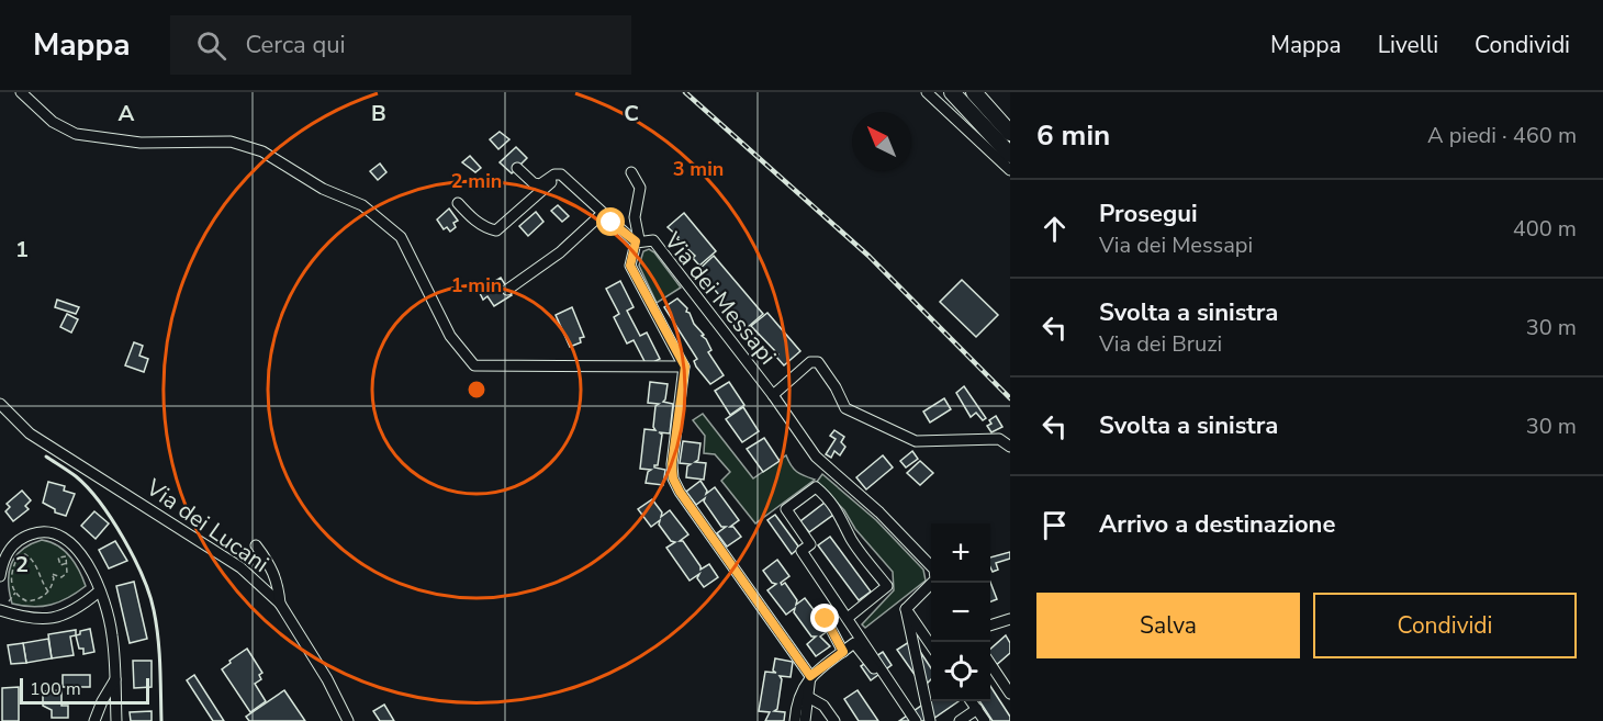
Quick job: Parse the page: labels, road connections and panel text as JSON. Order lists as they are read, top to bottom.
{
  "streets": {
    "street": ["Via dei Messapi", "Via dei Lucani"]
  },
  "scale_bar": "100 m",
  "north": "top left",
  "page": {
    "header": "Mappa",
    "search": "Cerca qui",
    "nav": ["Mappa", "Livelli", "Condividi"],
    "heading": ["6 min", "A piedi · 460 m"],
    "list": [
      ["Prosegui", "Via dei Messapi", "400 m"],
      ["Svolta a sinistra", "Via dei Bruzi", "30 m"],
      ["Svolta a sinistra", "30 m"],
      "Arrivo a destinazione"
    ],
    "map_buttons": ["+", "−"],
    "buttons": ["Salva", "Condividi"],
    "scale": "100 m"
  },
  "grid": {
    "columns": ["A", "B", "C"],
    "rows": ["1", "2"]
  },
  "rings": ["3 min", "2 min", "1 min"]
}
